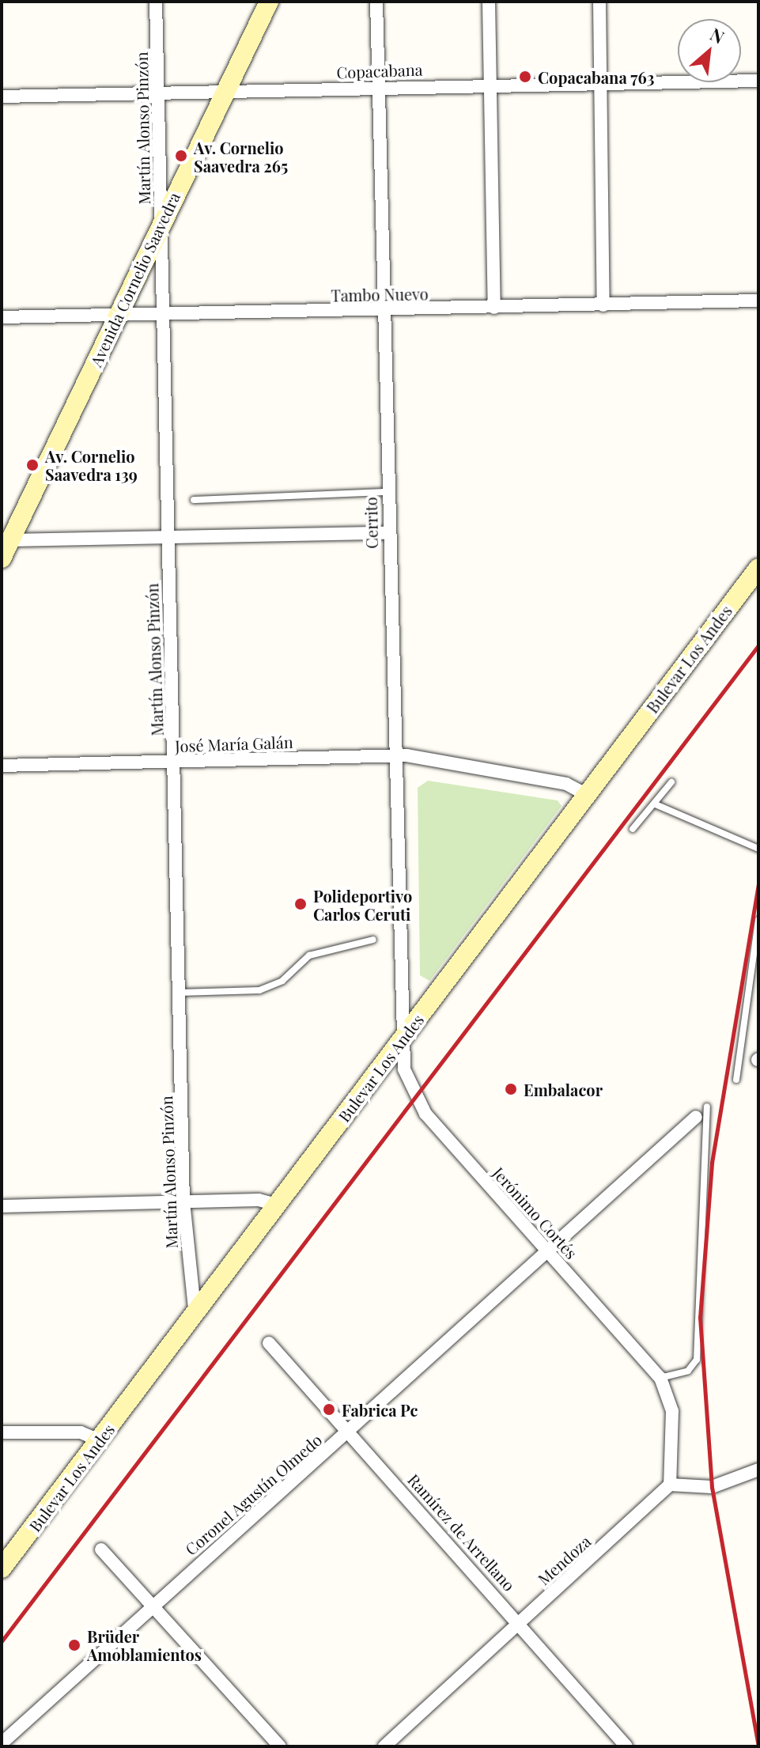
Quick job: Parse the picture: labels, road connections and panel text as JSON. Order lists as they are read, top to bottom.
{
  "streets": {
    "main road": ["Avenida Cornelio Saavedra", "Bulevar Los Andes"],
    "street": [
      "Copacabana",
      "Martín Alonso Pinzón",
      "Tambo Nuevo",
      "Cerrito",
      "José María Galán",
      "Jerónimo Cortés",
      "Coronel Agustín Olmedo",
      "Ramírez de Arrellano",
      "Mendoza"
    ]
  },
  "crossings": [
    ["Copacabana", "Martín Alonso Pinzón"],
    ["Copacabana", "Avenida Cornelio Saavedra"],
    ["Copacabana", "Cerrito"],
    ["Martín Alonso Pinzón", "Avenida Cornelio Saavedra"],
    ["Martín Alonso Pinzón", "Tambo Nuevo"],
    ["Martín Alonso Pinzón", "Bulevar Los Andes"],
    ["Martín Alonso Pinzón", "José María Galán"],
    ["Avenida Cornelio Saavedra", "Tambo Nuevo"],
    ["Tambo Nuevo", "Cerrito"],
    ["Cerrito", "Bulevar Los Andes"],
    ["Cerrito", "José María Galán"],
    ["Cerrito", "Jerónimo Cortés"],
    ["Bulevar Los Andes", "José María Galán"],
    ["Bulevar Los Andes", "Jerónimo Cortés"],
    ["Jerónimo Cortés", "Coronel Agustín Olmedo"],
    ["Jerónimo Cortés", "Mendoza"],
    ["Coronel Agustín Olmedo", "Ramírez de Arrellano"],
    ["Ramírez de Arrellano", "Mendoza"]
  ],
  "places": [
    "Copacabana 763",
    "Av. Cornelio Saavedra 265",
    "Av. Cornelio Saavedra 139",
    "Polideportivo Carlos Ceruti",
    "Embalacor",
    "Fabrica Pc",
    "Brüder Amoblamientos"
  ],
  "north": "top right"
}
